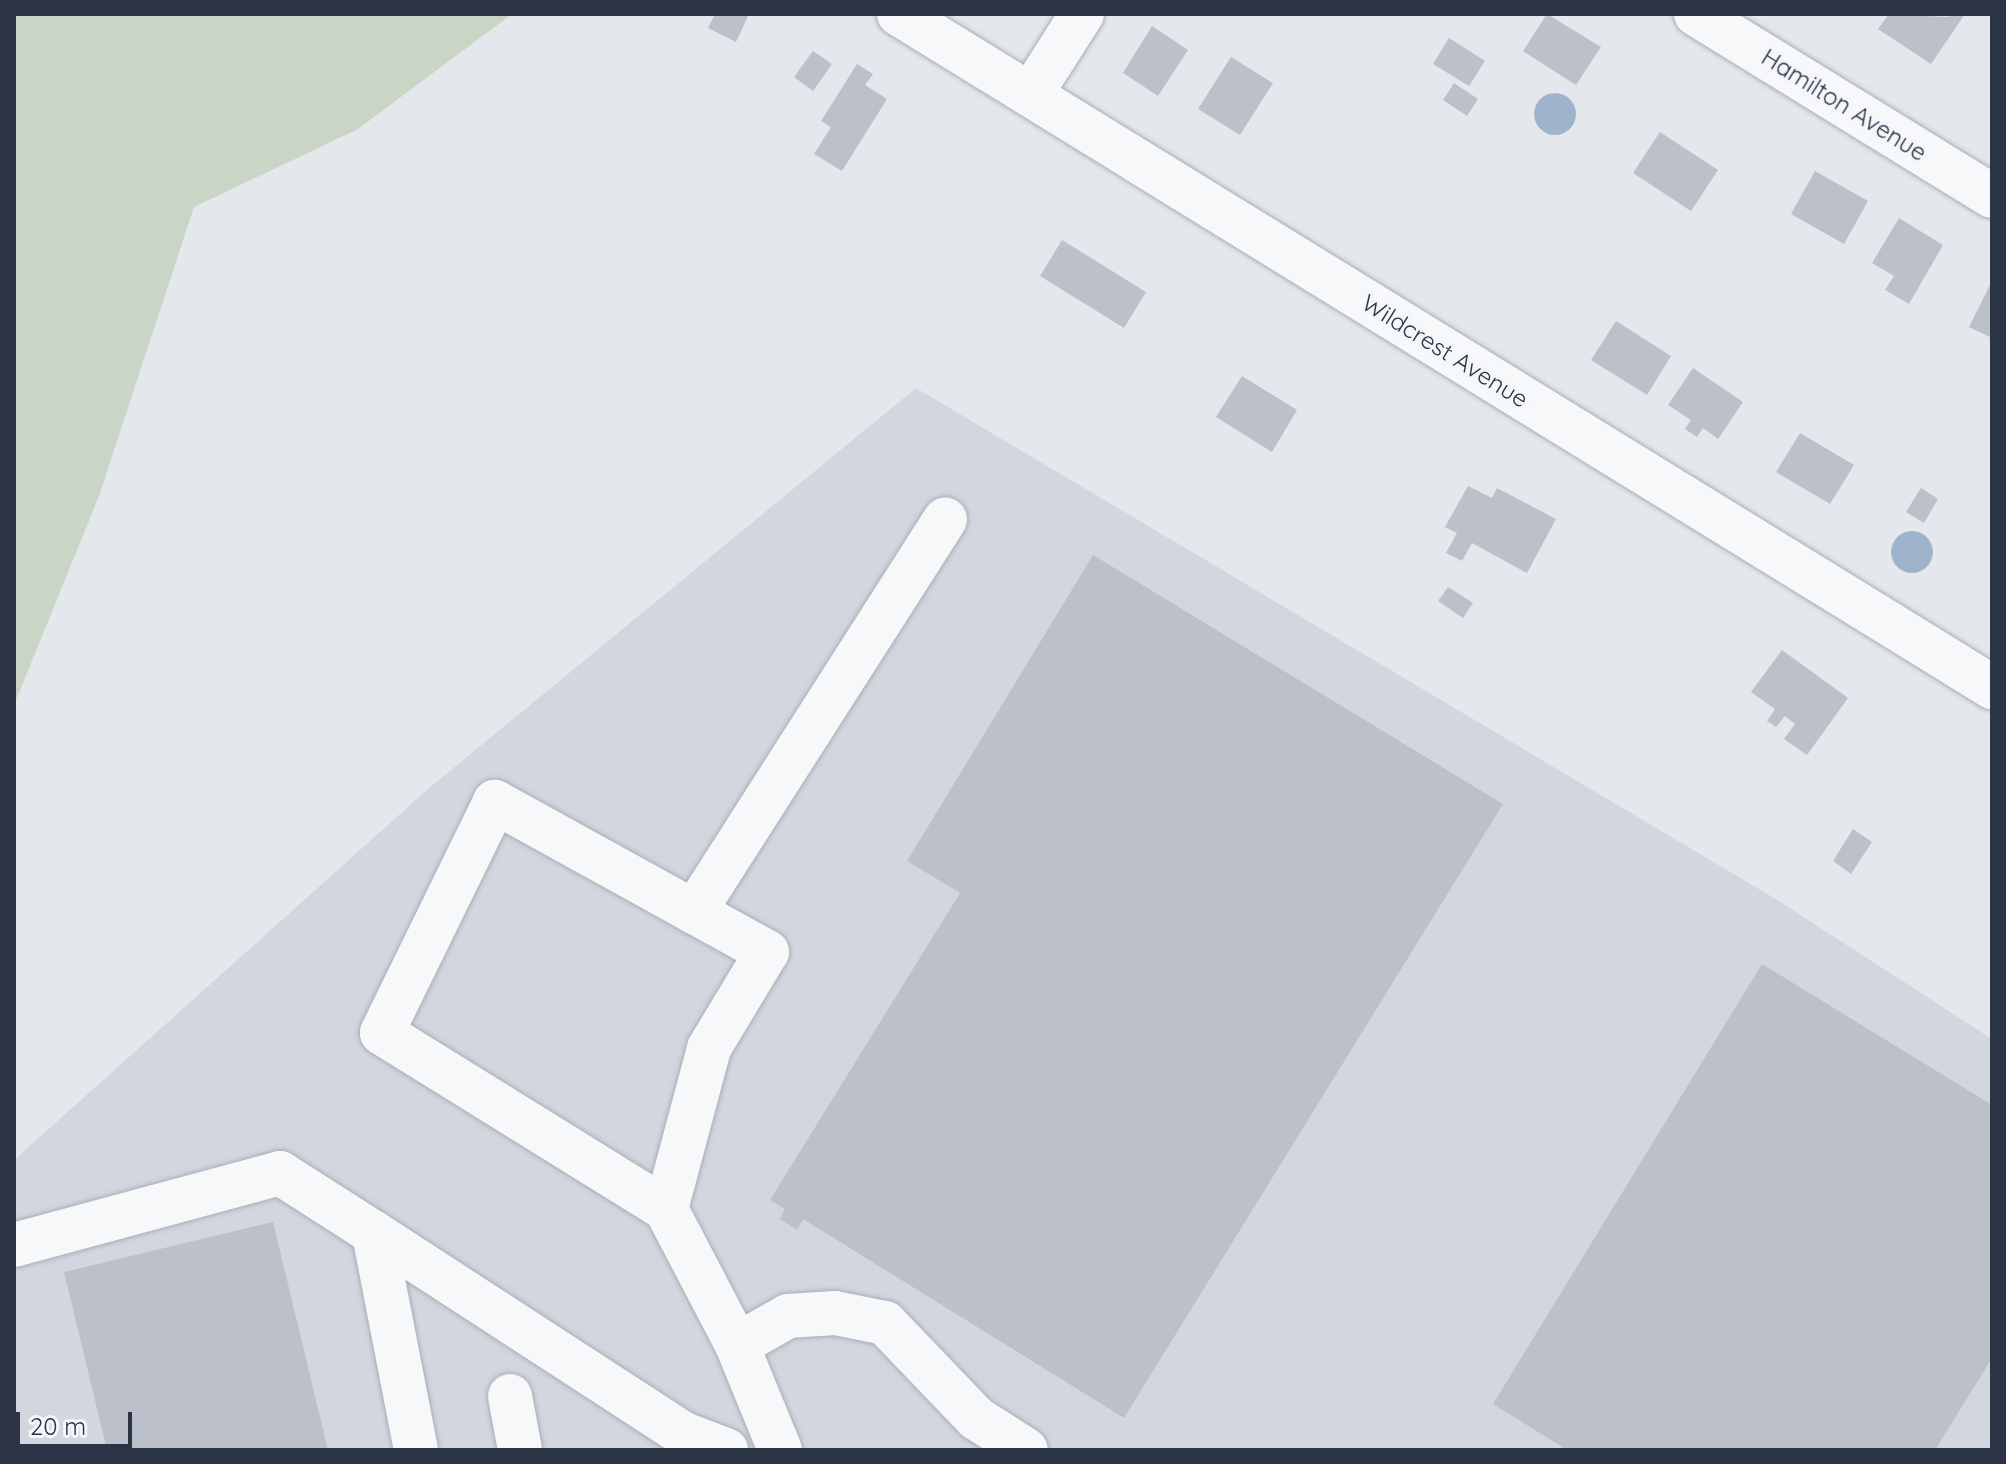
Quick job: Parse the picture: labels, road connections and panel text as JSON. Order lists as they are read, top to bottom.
{
  "streets": {
    "street": ["Hamilton Avenue", "Wildcrest Avenue"]
  },
  "scale_bar": "20 m"
}
